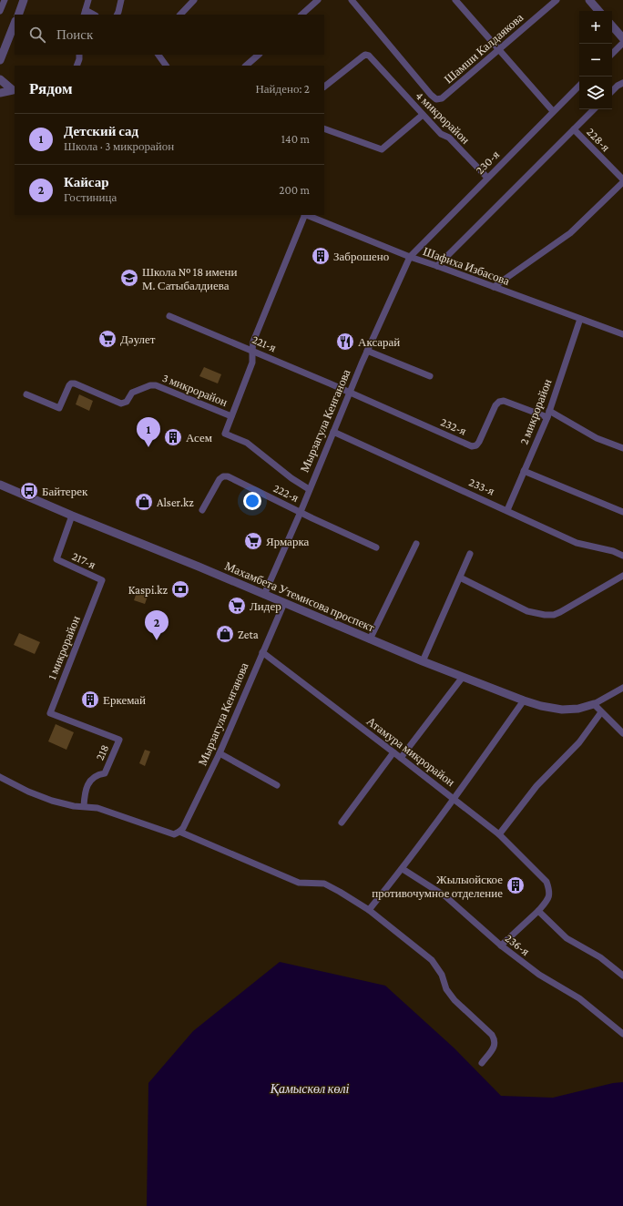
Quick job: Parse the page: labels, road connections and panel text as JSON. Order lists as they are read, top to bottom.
{
  "streets": {
    "street": [
      "Шамши Калдаякова",
      "4 микрорайон",
      "228-я",
      "230-я",
      "Шафиха Избасова",
      "221-я",
      "3 микрорайон",
      "2 микрорайон",
      "Мырзагула Кенганова",
      "232-я",
      "233-я",
      "222-я",
      "217-я",
      "Махамбета Утемисова проспект",
      "1 микрорайон",
      "Атамура микрорайон",
      "218",
      "236-я"
    ]
  },
  "crossings": [
    ["4 микрорайон", "230-я"],
    ["230-я", "Шафиха Избасова"],
    ["230-я", "Мырзагула Кенганова"],
    ["Шафиха Избасова", "2 микрорайон"],
    ["Шафиха Избасова", "Мырзагула Кенганова"],
    ["221-я", "Мырзагула Кенганова"],
    ["221-я", "232-я"],
    ["2 микрорайон", "232-я"],
    ["2 микрорайон", "233-я"],
    ["Мырзагула Кенганова", "232-я"],
    ["Мырзагула Кенганова", "233-я"],
    ["Мырзагула Кенганова", "222-я"],
    ["Мырзагула Кенганова", "Махамбета Утемисова проспект"],
    ["Мырзагула Кенганова", "Атамура микрорайон"],
    ["217-я", "Махамбета Утемисова проспект"],
    ["217-я", "1 микрорайон"],
    ["1 микрорайон", "218"],
    ["Атамура микрорайон", "236-я"]
  ],
  "water": ["Қамыскөл көлі"],
  "places": {
    "building": [
      "Заброшено",
      "Асем",
      "Еркемай",
      "Жылыойское противочумное отделение"
    ],
    "school or university": ["Школа № 18 имени М. Сатыбалдиева"],
    "supermarket": ["Дәулет", "Ярмарка", "Лидер"],
    "restaurant": ["Аксарай"],
    "bus stop": ["Байтерек"],
    "shop": ["Alser.kz", "Zeta"],
    "bank": ["Kaspi.kz"]
  },
  "page": {
    "map_buttons": ["+", "−"],
    "search": "Поиск",
    "heading": ["Рядом", "Найдено: 2"],
    "list": [
      {
        "mark": "1",
        "name": "Детский сад",
        "note": "Школа · 3 микрорайон",
        "value": "140 m"
      },
      {
        "mark": "2",
        "name": "Кайсар",
        "note": "Гостиница",
        "value": "200 m"
      }
    ],
    "pins": ["1", "2"]
  }
}
